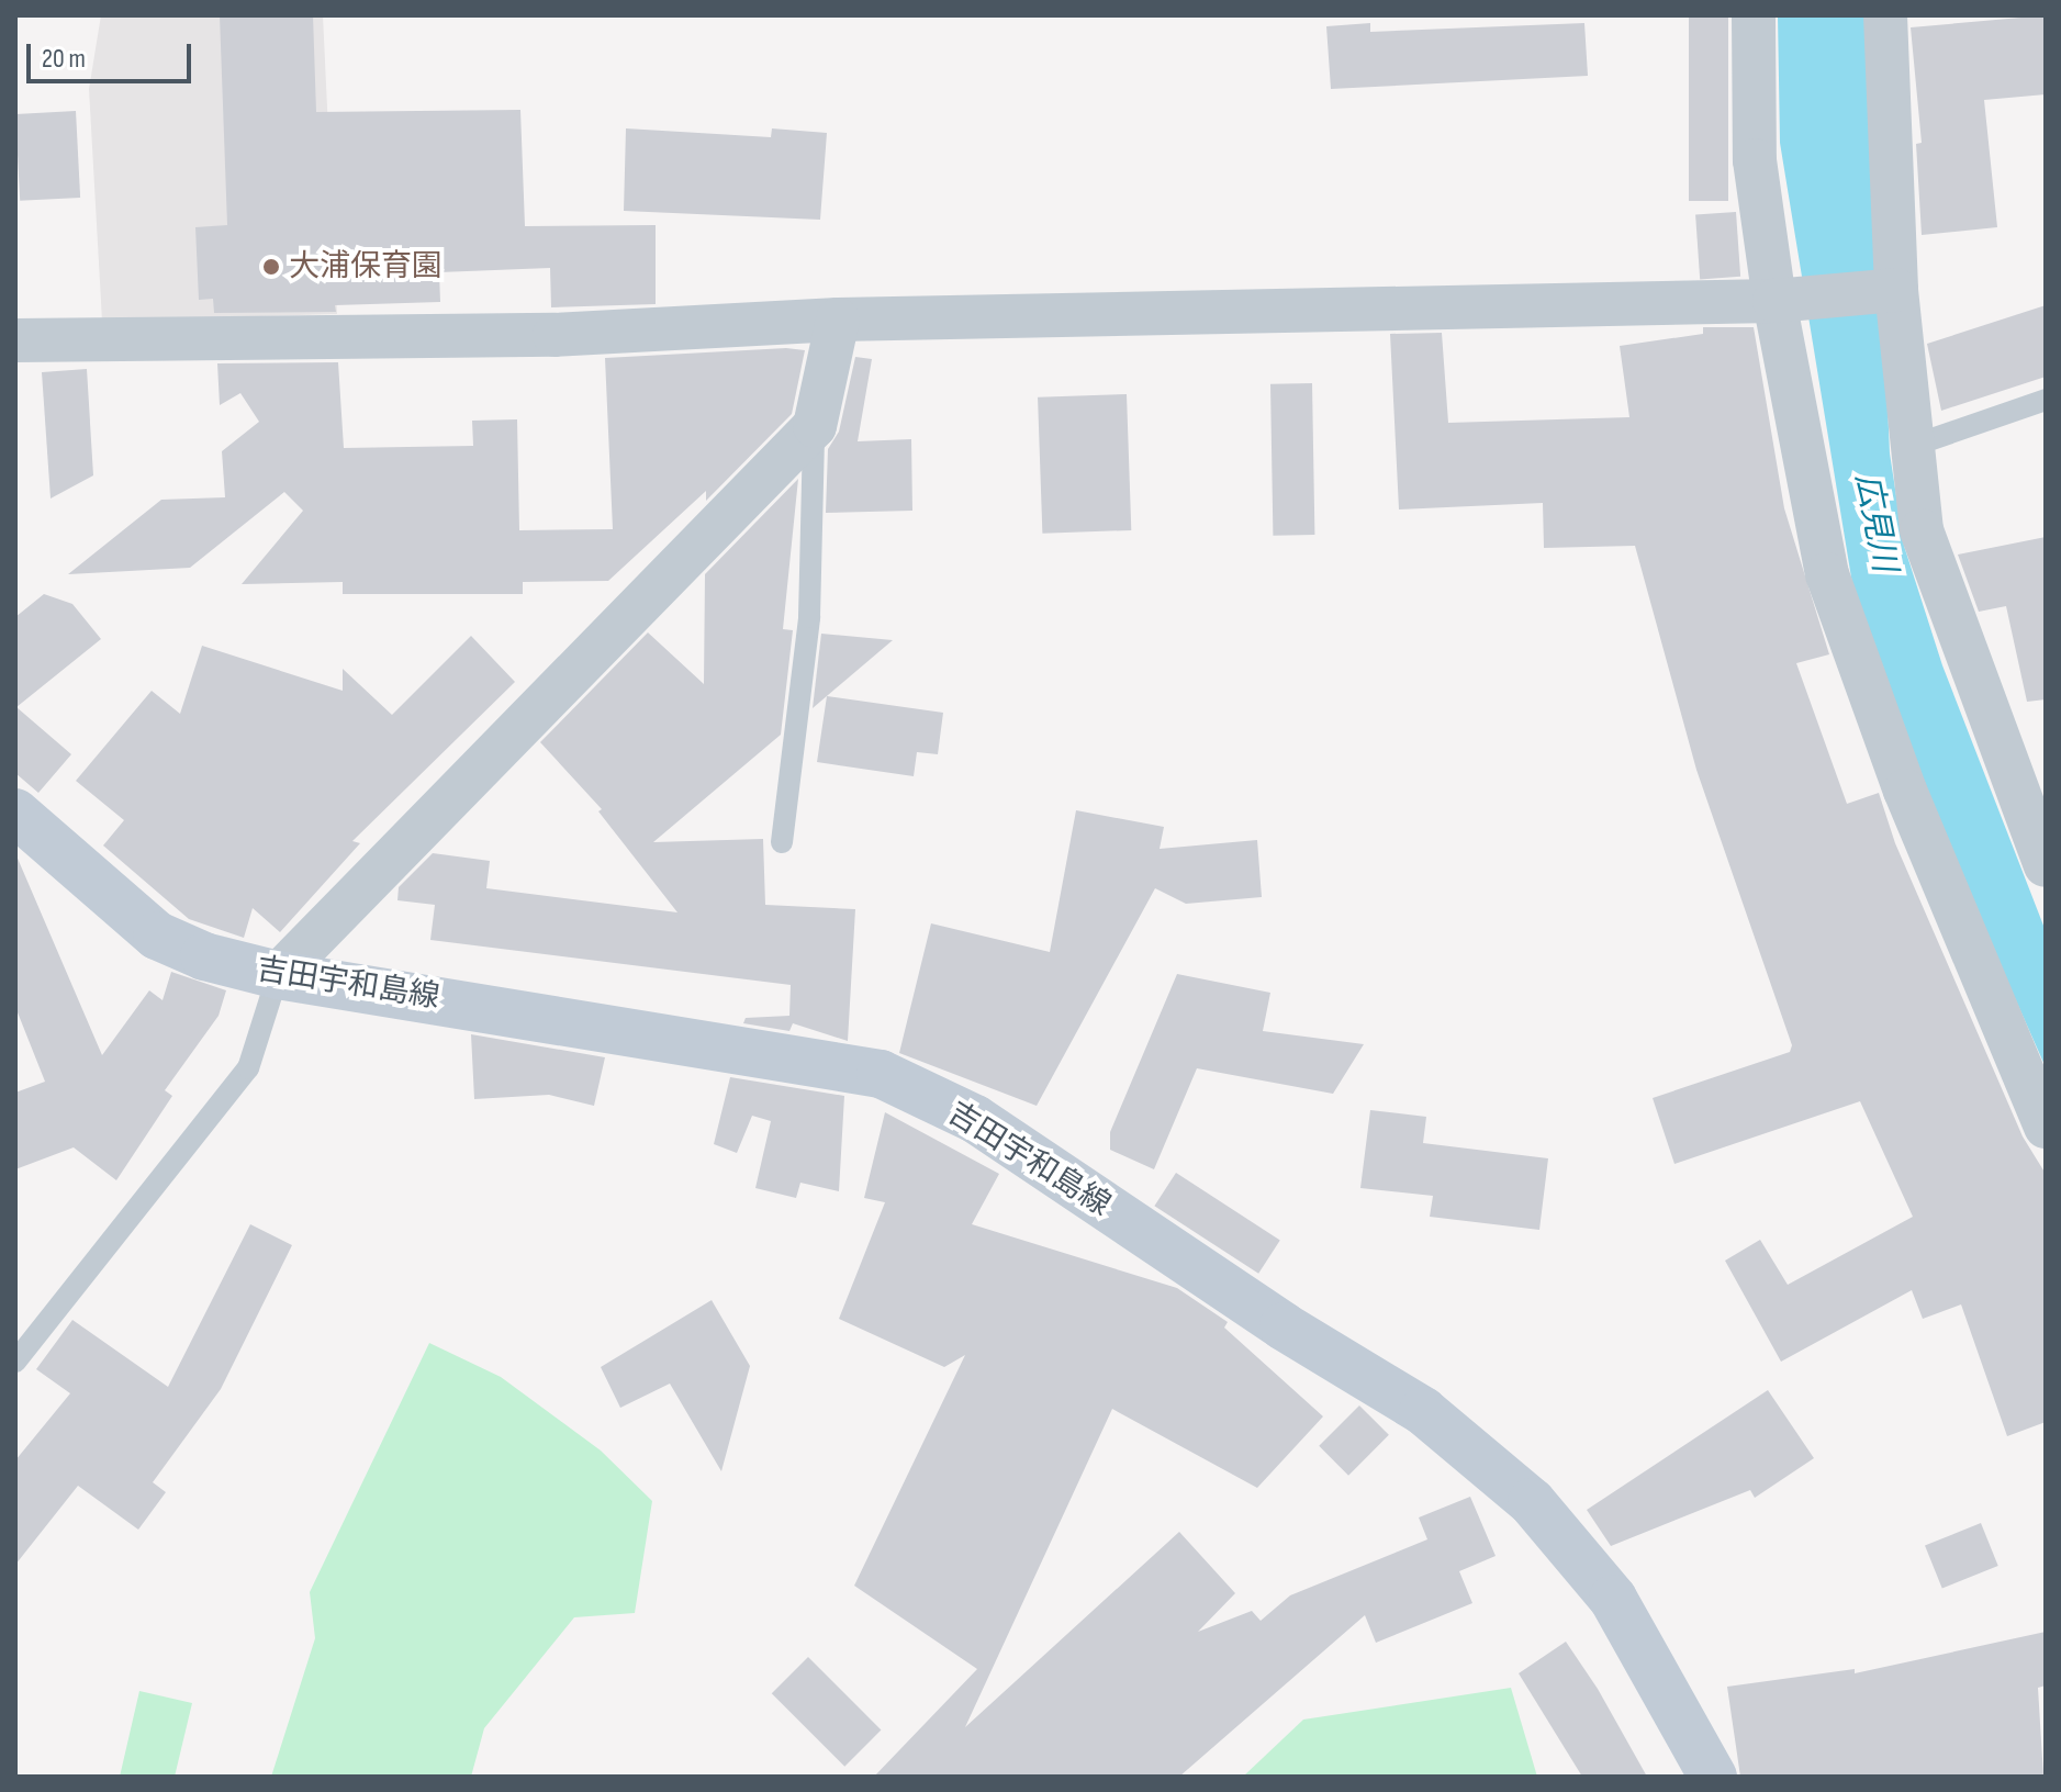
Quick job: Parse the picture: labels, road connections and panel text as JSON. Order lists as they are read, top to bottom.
{
  "streets": {
    "main road": ["吉田宇和島線"]
  },
  "water": ["広見川"],
  "places": ["大浦保育園"],
  "scale_bar": "20 m"
}
